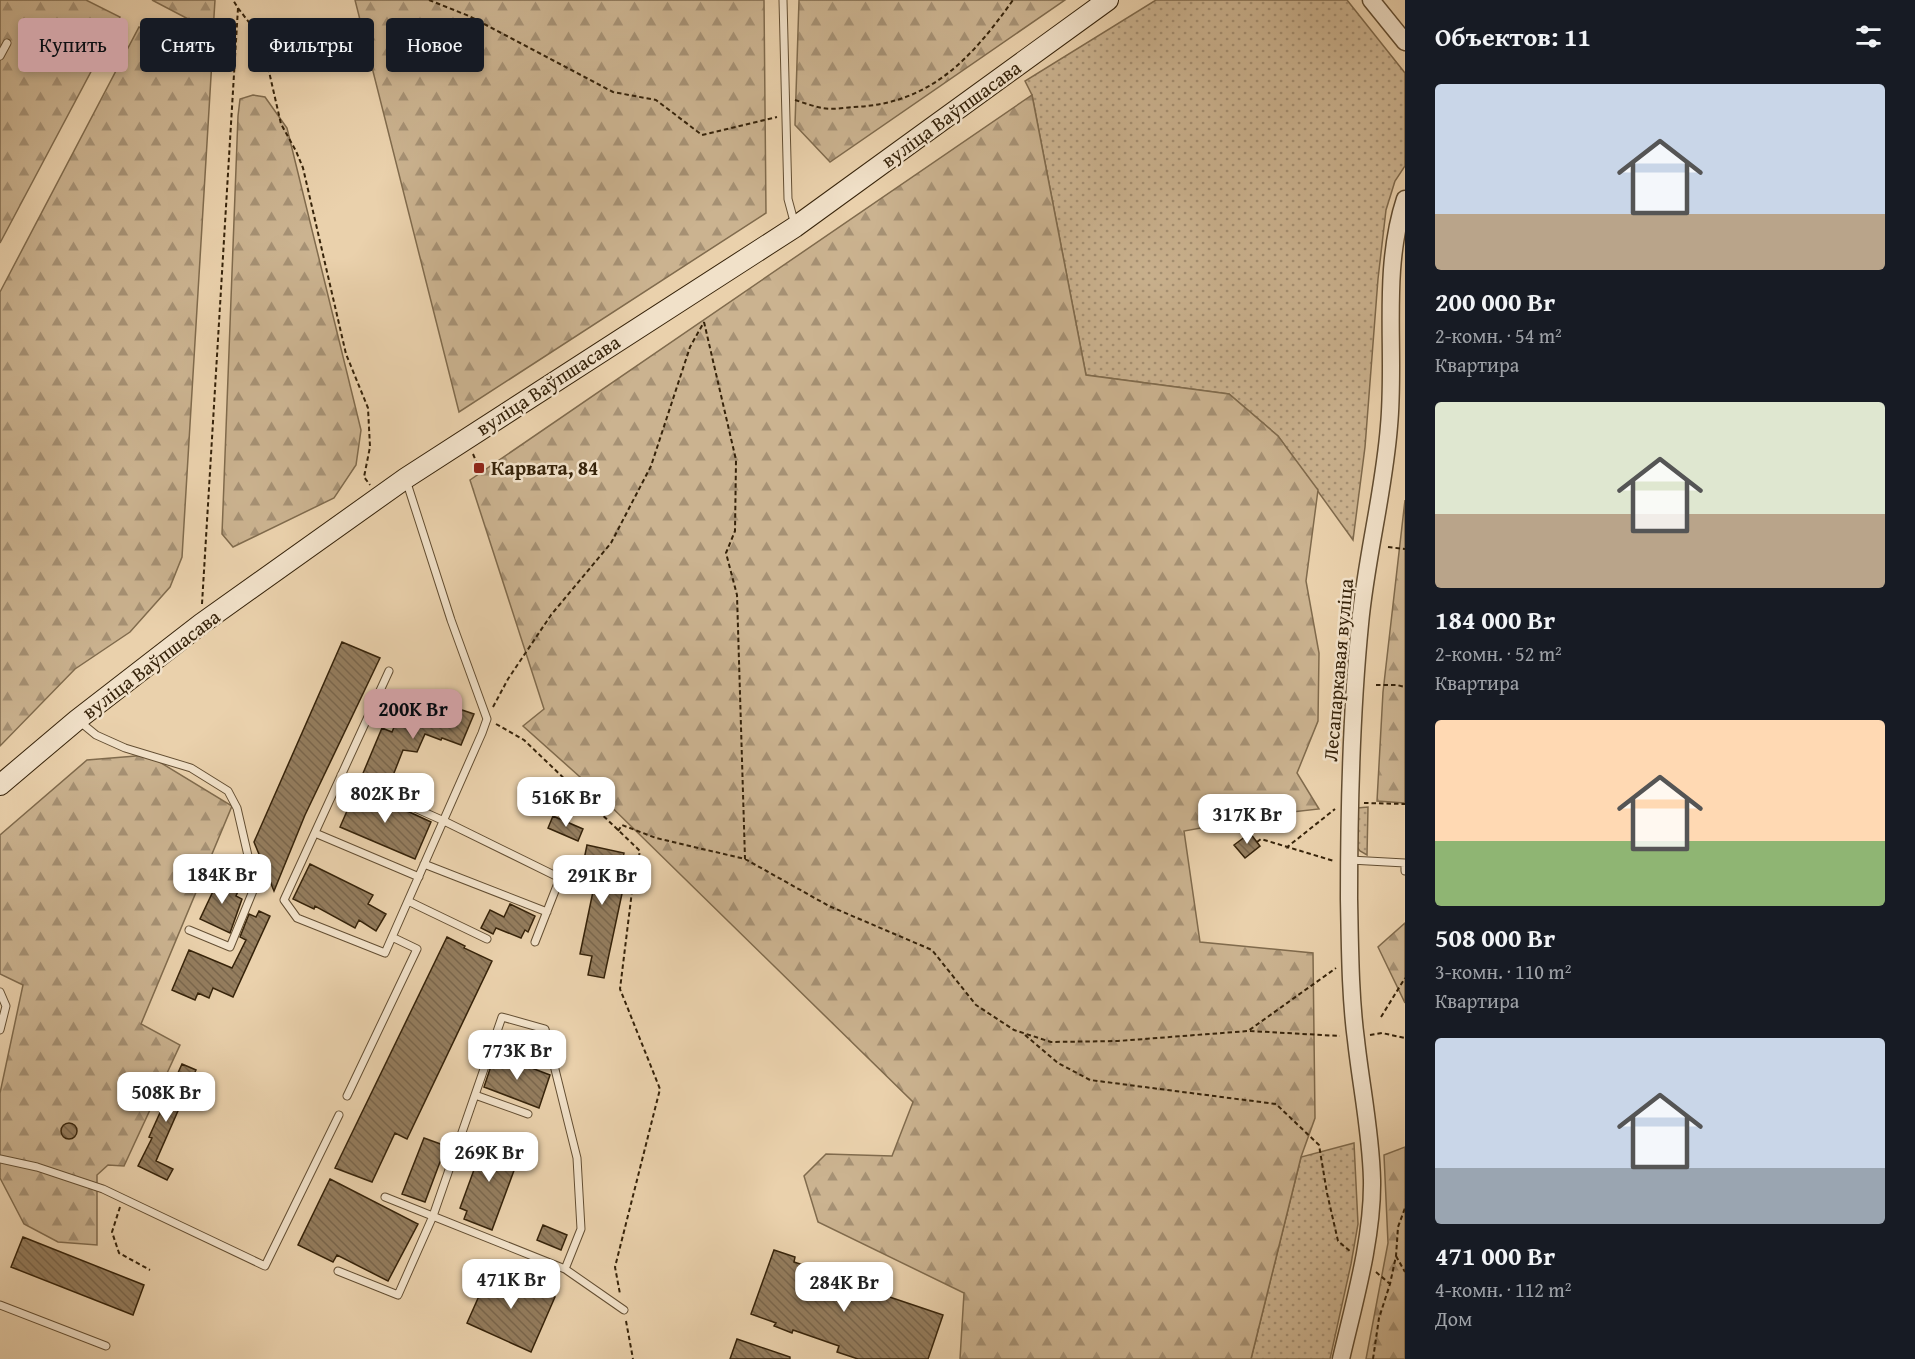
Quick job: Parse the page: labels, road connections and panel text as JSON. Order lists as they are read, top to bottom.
{
  "streets": {
    "main road": ["вуліца Ваўпшасава"],
    "street": ["Лесапаркавая вуліца"]
  },
  "places": {
    "transit": ["Карвата, 84"]
  },
  "page": {
    "heading": "Объектов: 11",
    "chip": [
      "Купить",
      "Снять",
      "Фильтры",
      "Новое"
    ],
    "list": [
      {
        "name": "200 000 Br",
        "note": "2-комн. · 54 m² · Квартира"
      },
      {
        "name": "184 000 Br",
        "note": "2-комн. · 52 m² · Квартира"
      },
      {
        "name": "508 000 Br",
        "note": "3-комн. · 110 m² · Квартира"
      },
      {
        "name": "471 000 Br",
        "note": "4-комн. · 112 m² · Дом"
      }
    ],
    "price": [
      "200K Br",
      "802K Br",
      "516K Br",
      "317K Br",
      "184K Br",
      "291K Br",
      "773K Br",
      "508K Br",
      "269K Br",
      "471K Br",
      "284K Br"
    ]
  }
}
